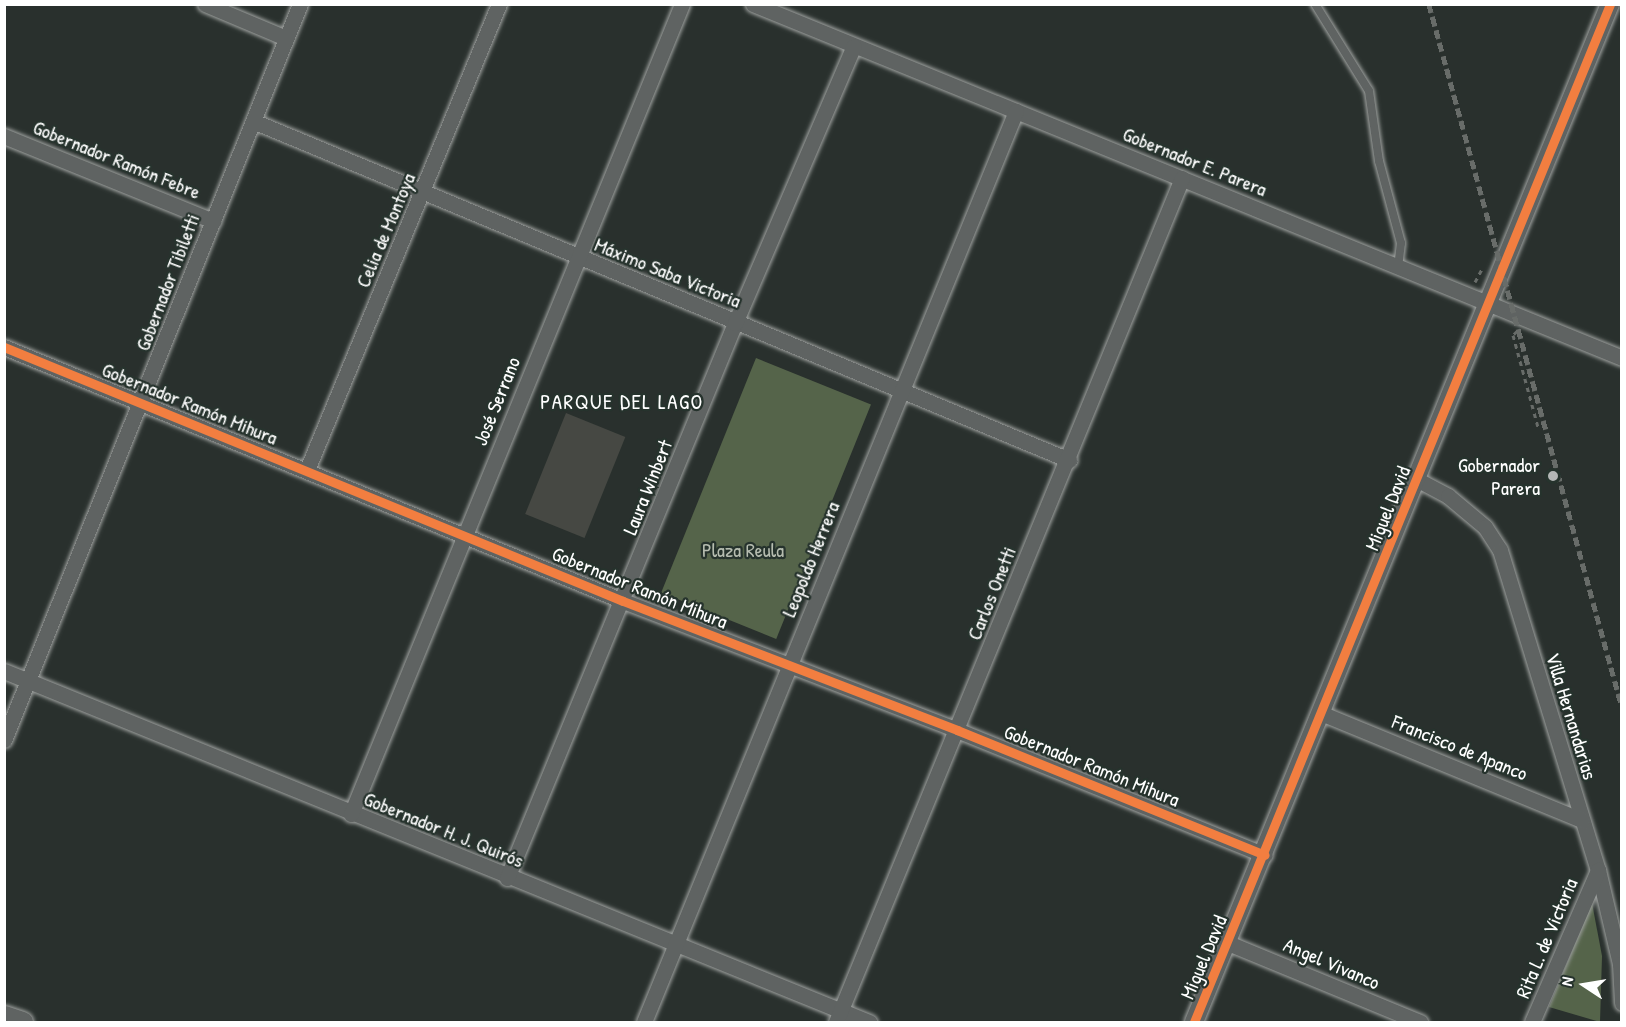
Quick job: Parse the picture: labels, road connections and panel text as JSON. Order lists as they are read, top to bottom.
{
  "streets": {
    "street": [
      "Gobernador Ramón Febre",
      "Gobernador E. Parera",
      "Celia de Montoya",
      "Máximo Saba Victoria",
      "Gobernador Tibiletti",
      "José Serrano",
      "Gobernador Ramón Mihura",
      "Laura Winbert",
      "Miguel David",
      "Leopoldo Herrera",
      "Carlos Onetti",
      "Villa Hernandarias",
      "Francisco de Apanco",
      "Gobernador H. J. Quirós",
      "Rita L. de Victoria",
      "Angel Vivanco"
    ]
  },
  "crossings": [
    ["Gobernador Ramón Febre", "Gobernador Tibiletti"],
    ["Gobernador E. Parera", "Laura Winbert"],
    ["Gobernador E. Parera", "Miguel David"],
    ["Gobernador E. Parera", "Leopoldo Herrera"],
    ["Gobernador E. Parera", "Carlos Onetti"],
    ["Celia de Montoya", "Máximo Saba Victoria"],
    ["Celia de Montoya", "Gobernador Ramón Mihura"],
    ["Máximo Saba Victoria", "Gobernador Tibiletti"],
    ["Máximo Saba Victoria", "José Serrano"],
    ["Máximo Saba Victoria", "Laura Winbert"],
    ["Máximo Saba Victoria", "Leopoldo Herrera"],
    ["Máximo Saba Victoria", "Carlos Onetti"],
    ["Gobernador Tibiletti", "Gobernador Ramón Mihura"],
    ["Gobernador Tibiletti", "Gobernador H. J. Quirós"],
    ["José Serrano", "Gobernador Ramón Mihura"],
    ["José Serrano", "Gobernador H. J. Quirós"],
    ["Gobernador Ramón Mihura", "Laura Winbert"],
    ["Gobernador Ramón Mihura", "Miguel David"],
    ["Gobernador Ramón Mihura", "Leopoldo Herrera"],
    ["Gobernador Ramón Mihura", "Carlos Onetti"],
    ["Laura Winbert", "Gobernador H. J. Quirós"],
    ["Miguel David", "Villa Hernandarias"],
    ["Miguel David", "Francisco de Apanco"],
    ["Miguel David", "Angel Vivanco"],
    ["Leopoldo Herrera", "Gobernador H. J. Quirós"],
    ["Carlos Onetti", "Gobernador H. J. Quirós"],
    ["Villa Hernandarias", "Francisco de Apanco"],
    ["Villa Hernandarias", "Rita L. de Victoria"]
  ],
  "districts": ["PARQUE DEL LAGO"],
  "parks": ["Plaza Reula"],
  "places": ["Gobernador Parera"],
  "north": "left"
}
